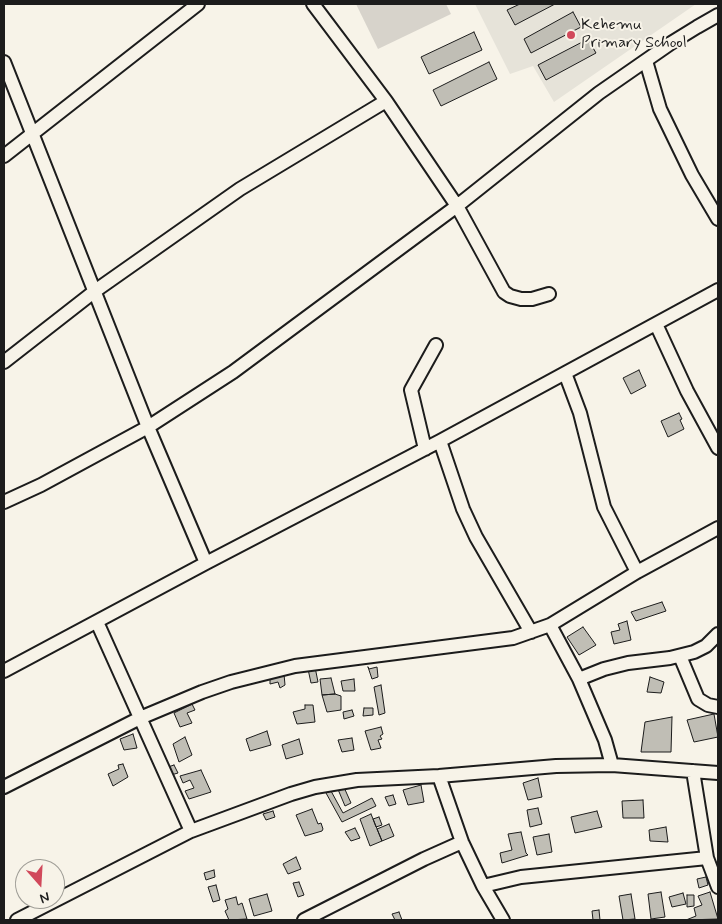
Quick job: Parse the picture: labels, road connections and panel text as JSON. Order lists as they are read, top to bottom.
{
  "places": ["Kehemu Primary School"],
  "north": "bottom"
}
